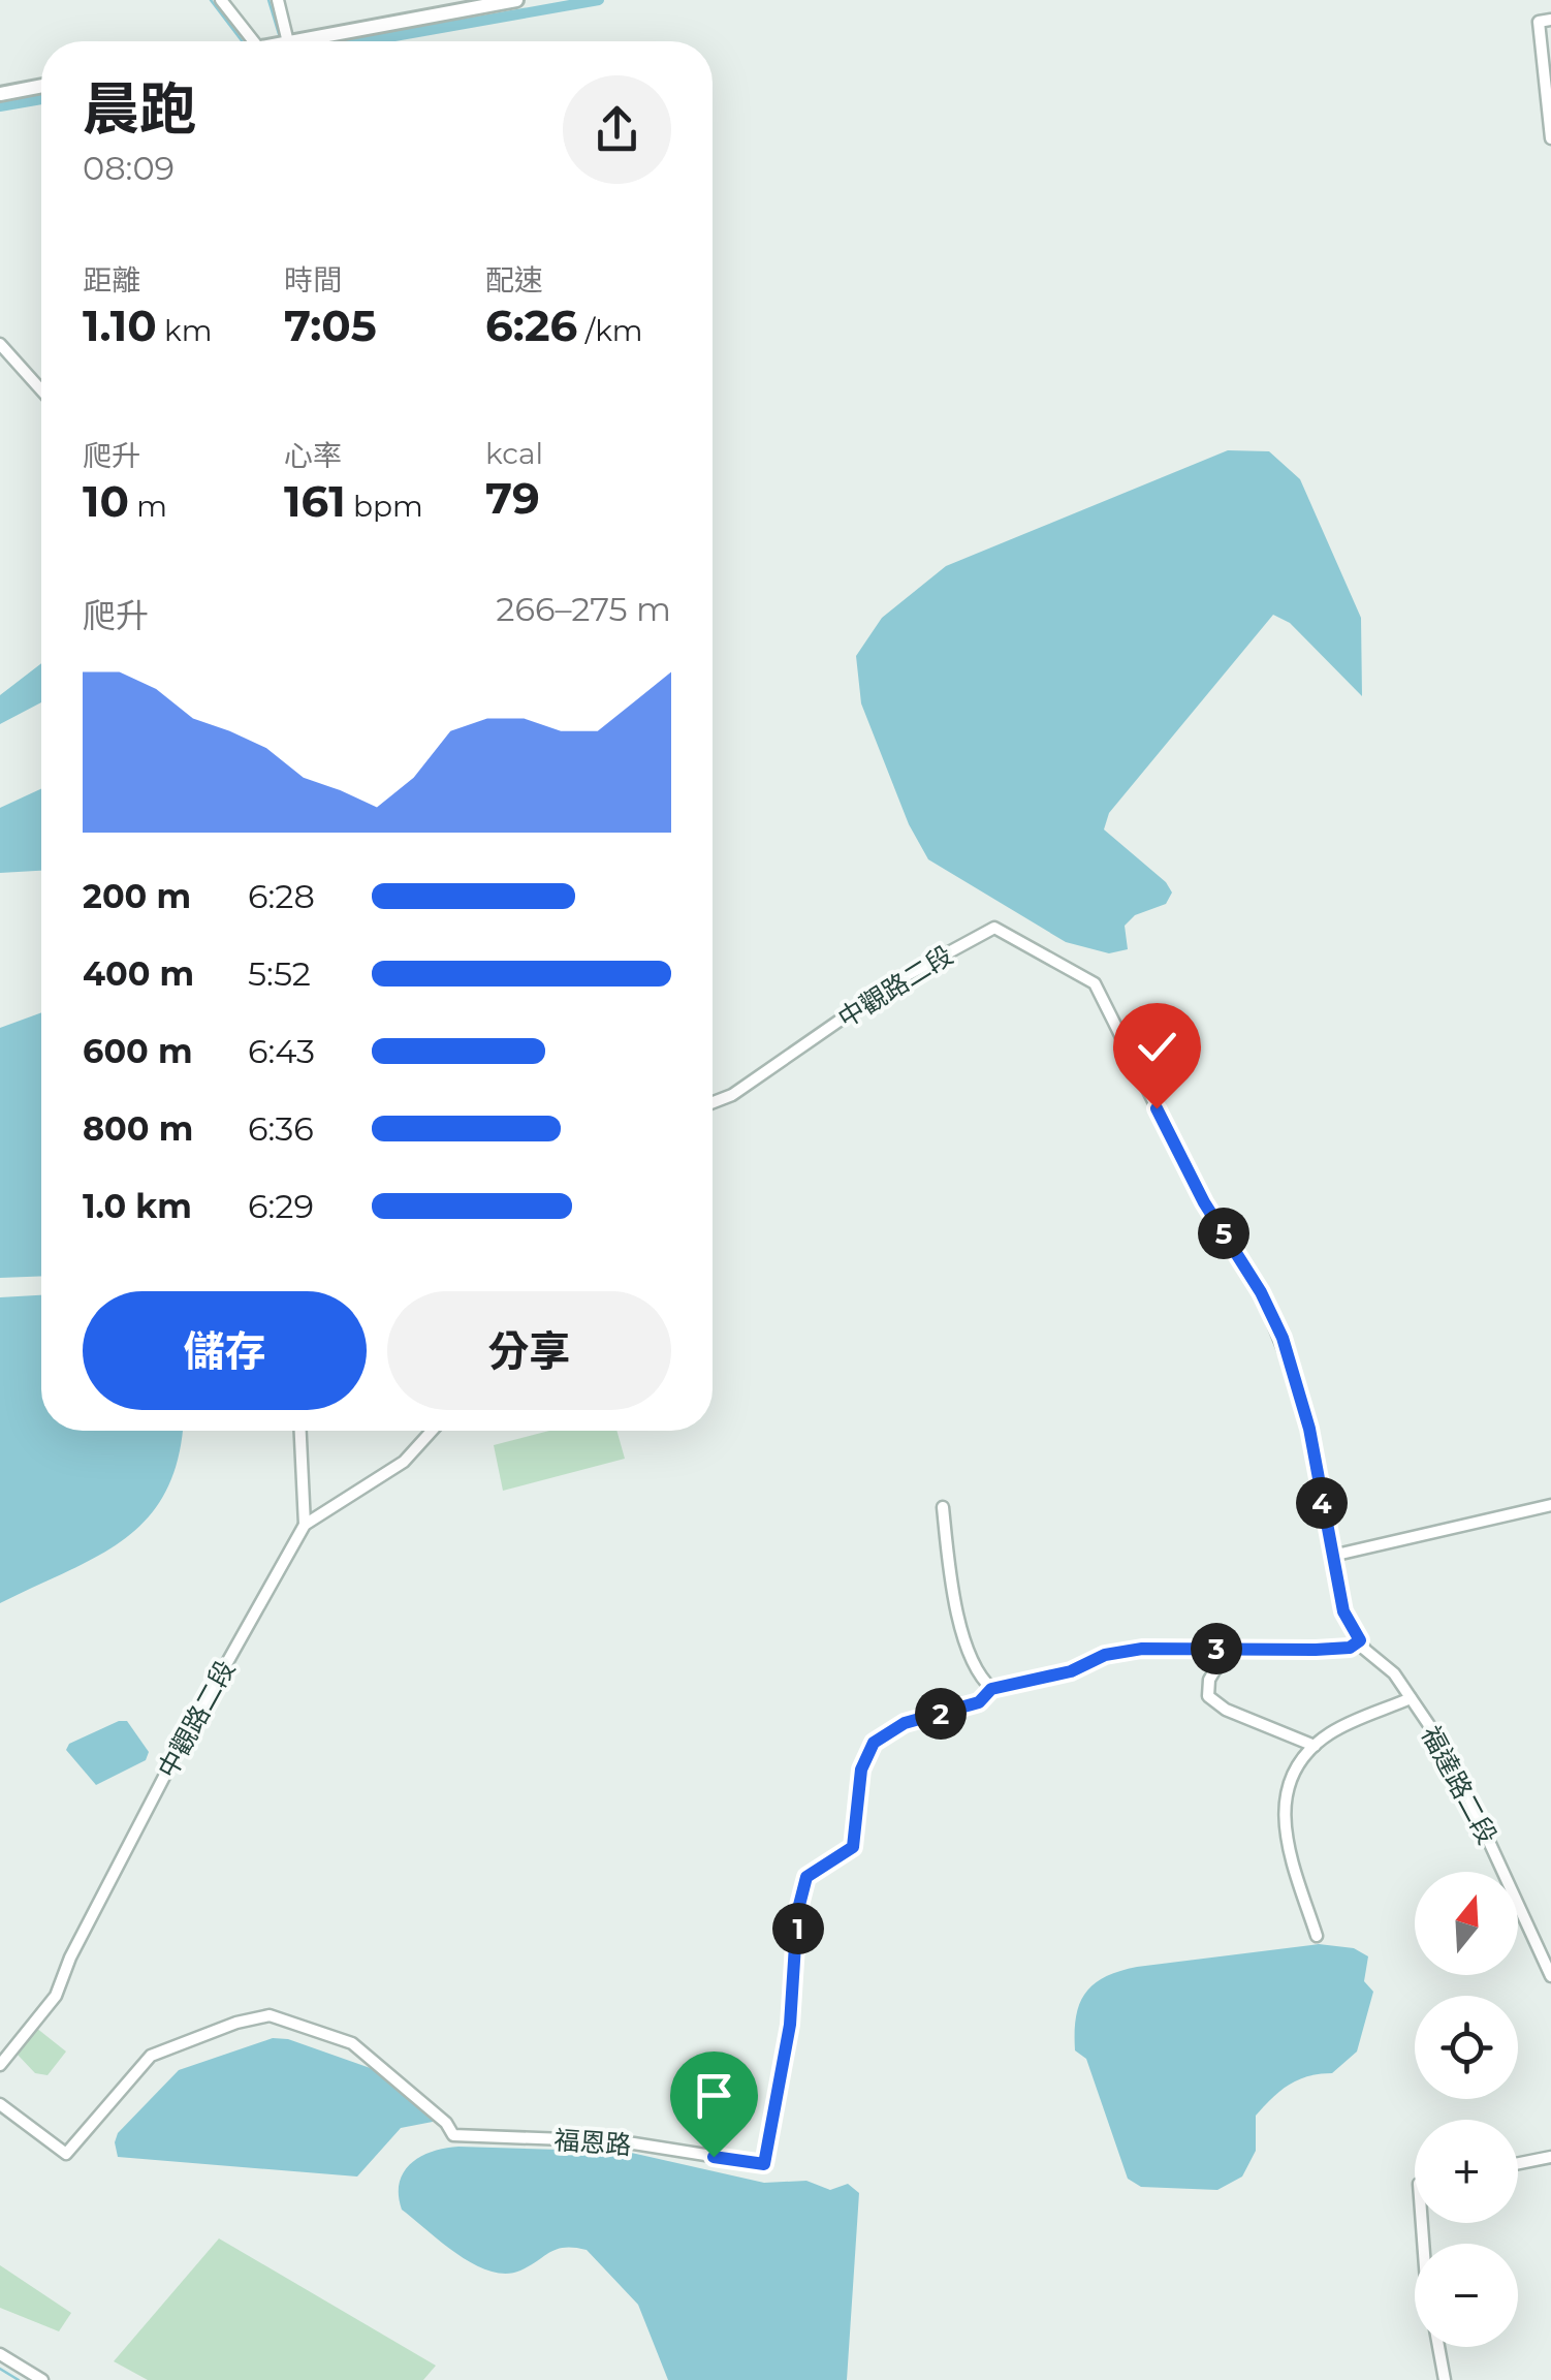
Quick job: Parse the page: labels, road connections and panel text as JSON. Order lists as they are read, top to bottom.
{
  "streets": {
    "street": ["中觀路二段", "福達路二段", "福恩路"]
  },
  "crossings": [
    ["中觀路二段", "福達路二段"],
    ["福達路二段", "福恩路"]
  ],
  "north": "top",
  "page": {
    "heading": ["晨跑", "08:09"],
    "stats": [
      ["距離", "1.10 km"],
      ["時間", "7:05"],
      ["配速", "6:26 /km"],
      ["爬升", "10 m"],
      ["心率", "161 bpm"],
      ["kcal", "79"]
    ],
    "chart": ["爬升", "266–275 m"],
    "list": [
      {
        "name": "200 m",
        "note": "6:28"
      },
      {
        "name": "400 m",
        "note": "5:52"
      },
      {
        "name": "600 m",
        "note": "6:43"
      },
      {
        "name": "800 m",
        "note": "6:36"
      },
      {
        "name": "1.0 km",
        "note": "6:29"
      }
    ],
    "pins": [
      "5",
      "4",
      "3",
      "2",
      "1"
    ],
    "buttons": ["儲存", "分享"],
    "map_buttons": ["+", "−"]
  }
}
